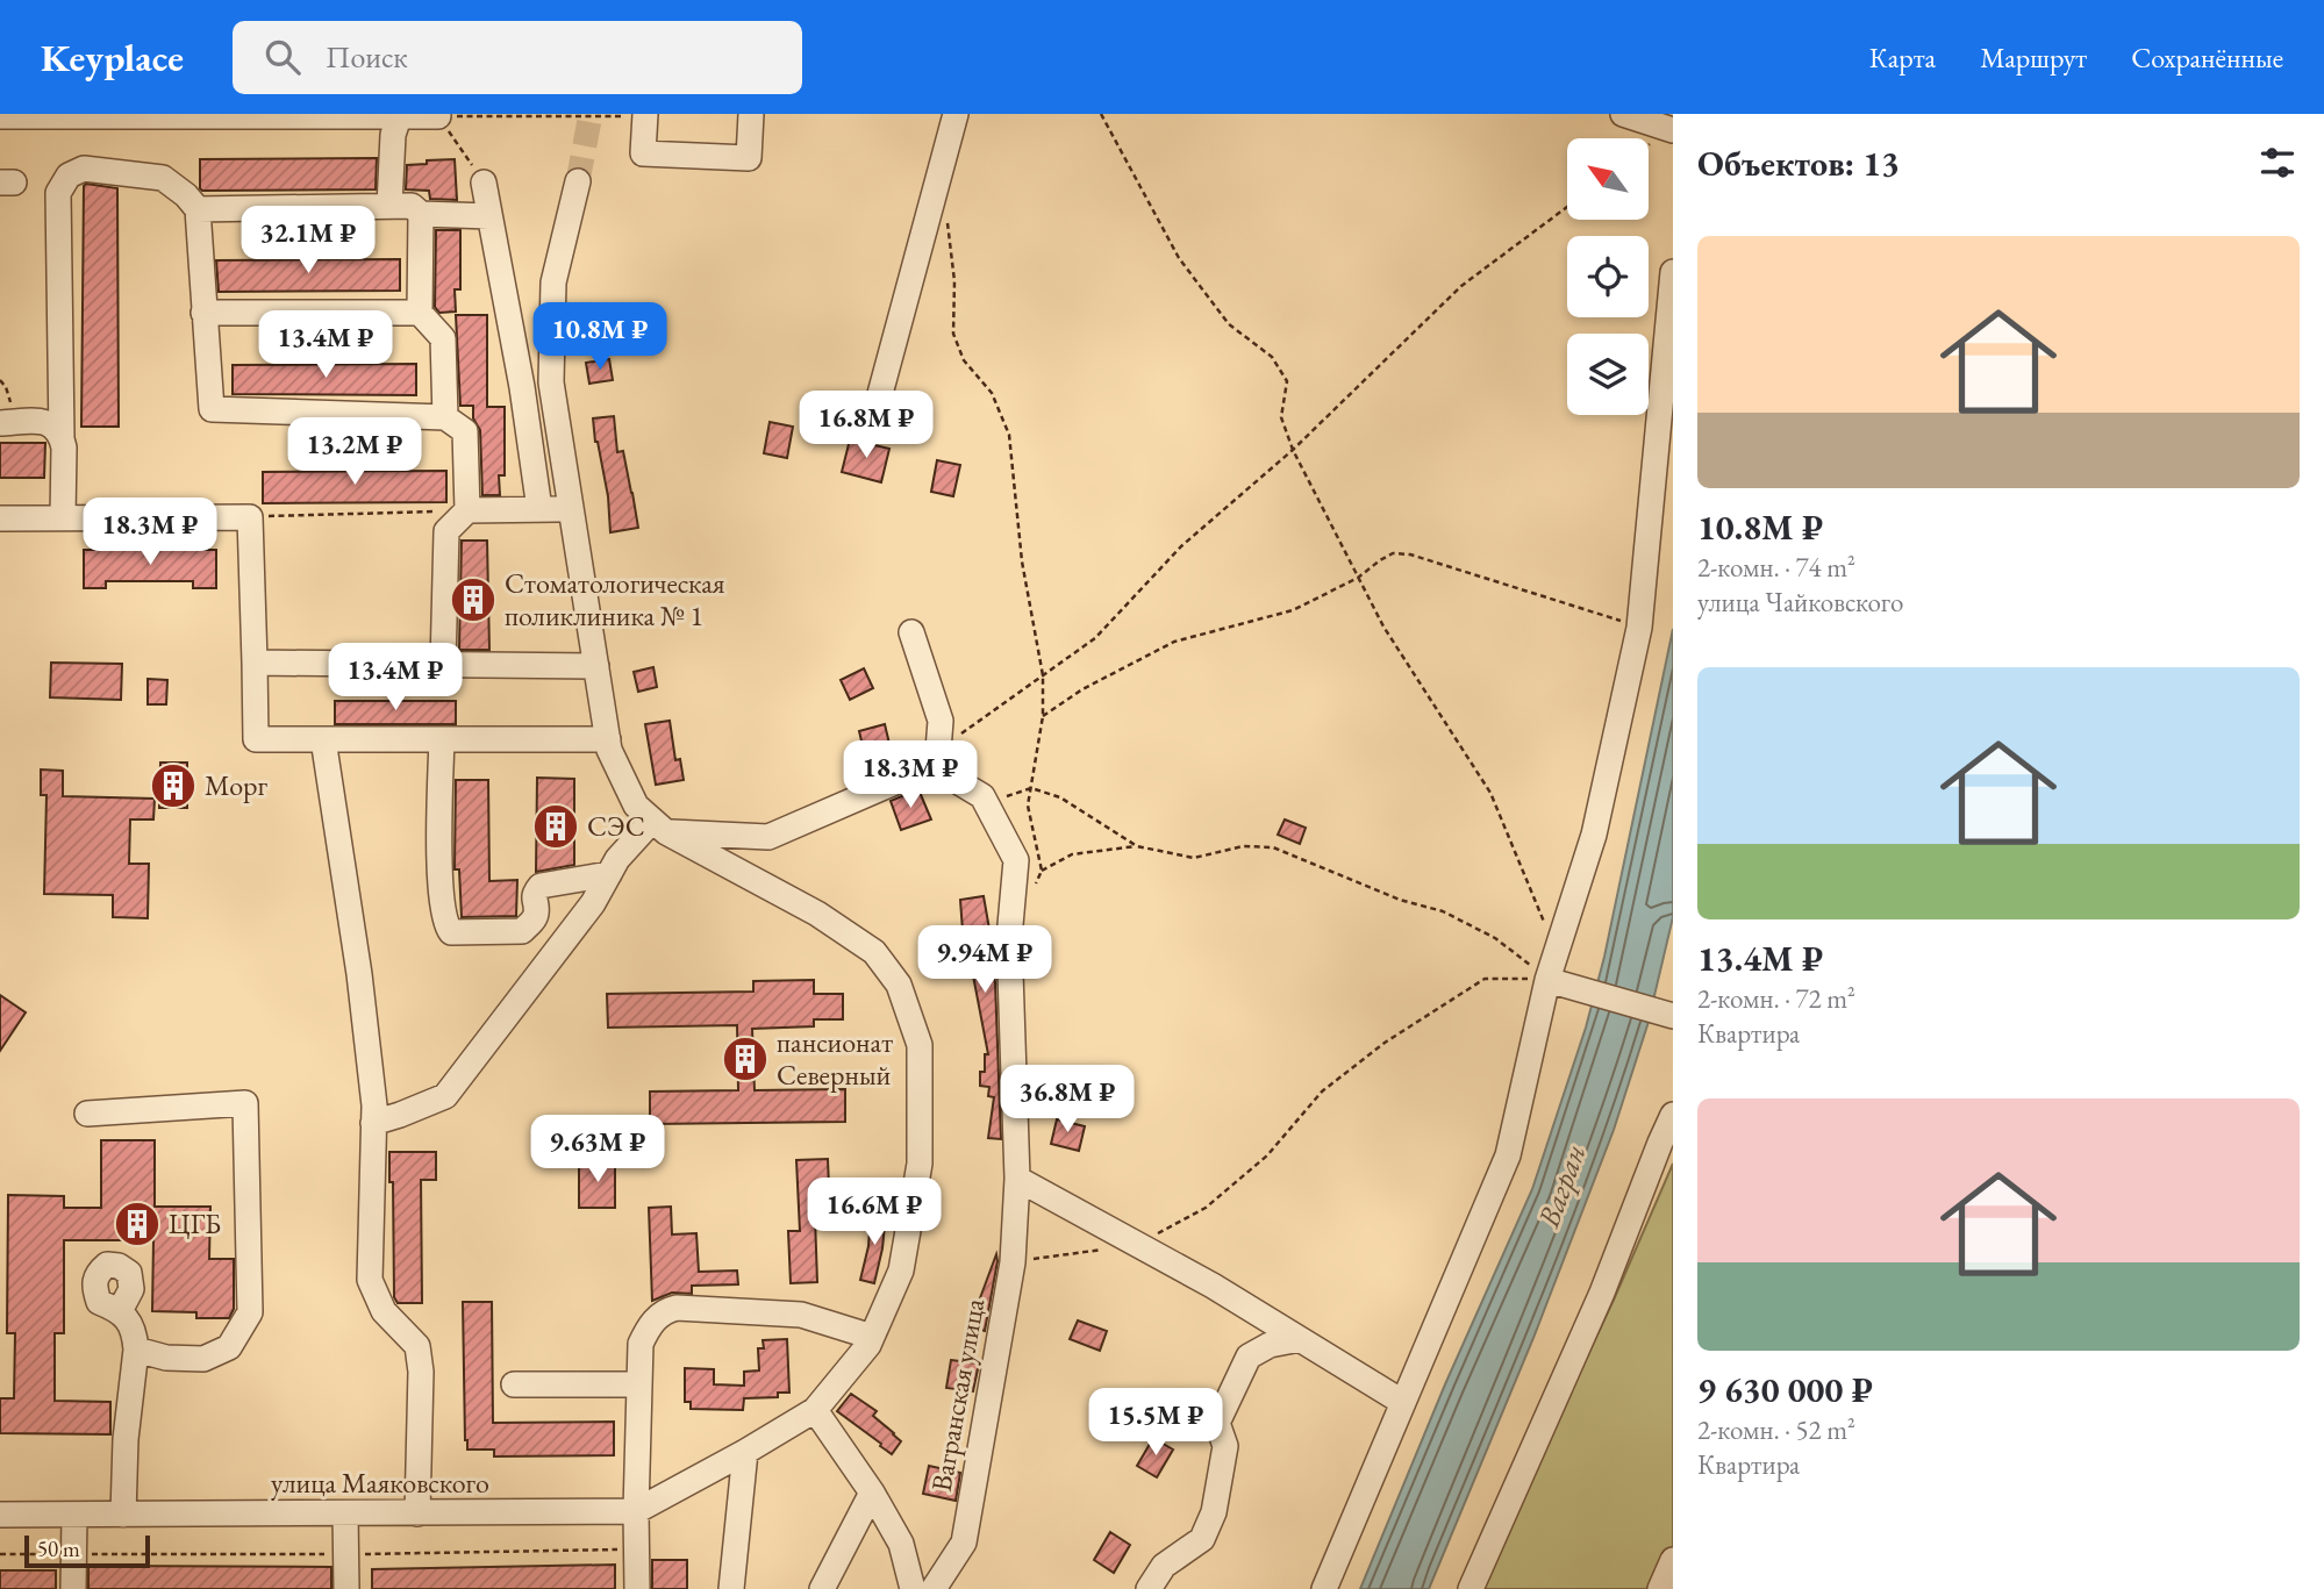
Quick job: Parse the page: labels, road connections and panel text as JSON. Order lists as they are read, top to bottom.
{
  "streets": {
    "street": ["Вагранская улица", "улица Маяковского"]
  },
  "water": ["Вагран"],
  "places": {
    "building": [
      "Стоматологическая поликлиника № 1",
      "Морг",
      "СЭС",
      "пансионат Северный",
      "ЦГБ"
    ]
  },
  "scale_bar": "50 m",
  "north": "top left",
  "page": {
    "header": "Keyplace",
    "search": "Поиск",
    "nav": ["Карта", "Маршрут", "Сохранённые"],
    "heading": "Объектов: 13",
    "price": [
      "32.1M ₽",
      "10.8M ₽",
      "13.4M ₽",
      "16.8M ₽",
      "13.2M ₽",
      "18.3M ₽",
      "13.4M ₽",
      "18.3M ₽",
      "9.94M ₽",
      "36.8M ₽",
      "9.63M ₽",
      "16.6M ₽",
      "15.5M ₽"
    ],
    "list": [
      {
        "name": "10.8M ₽",
        "note": "2-комн. · 74 m² · улица Чайковского"
      },
      {
        "name": "13.4M ₽",
        "note": "2-комн. · 72 m² · Квартира"
      },
      {
        "name": "9 630 000 ₽",
        "note": "2-комн. · 52 m² · Квартира"
      }
    ],
    "scale": "50 m"
  }
}
